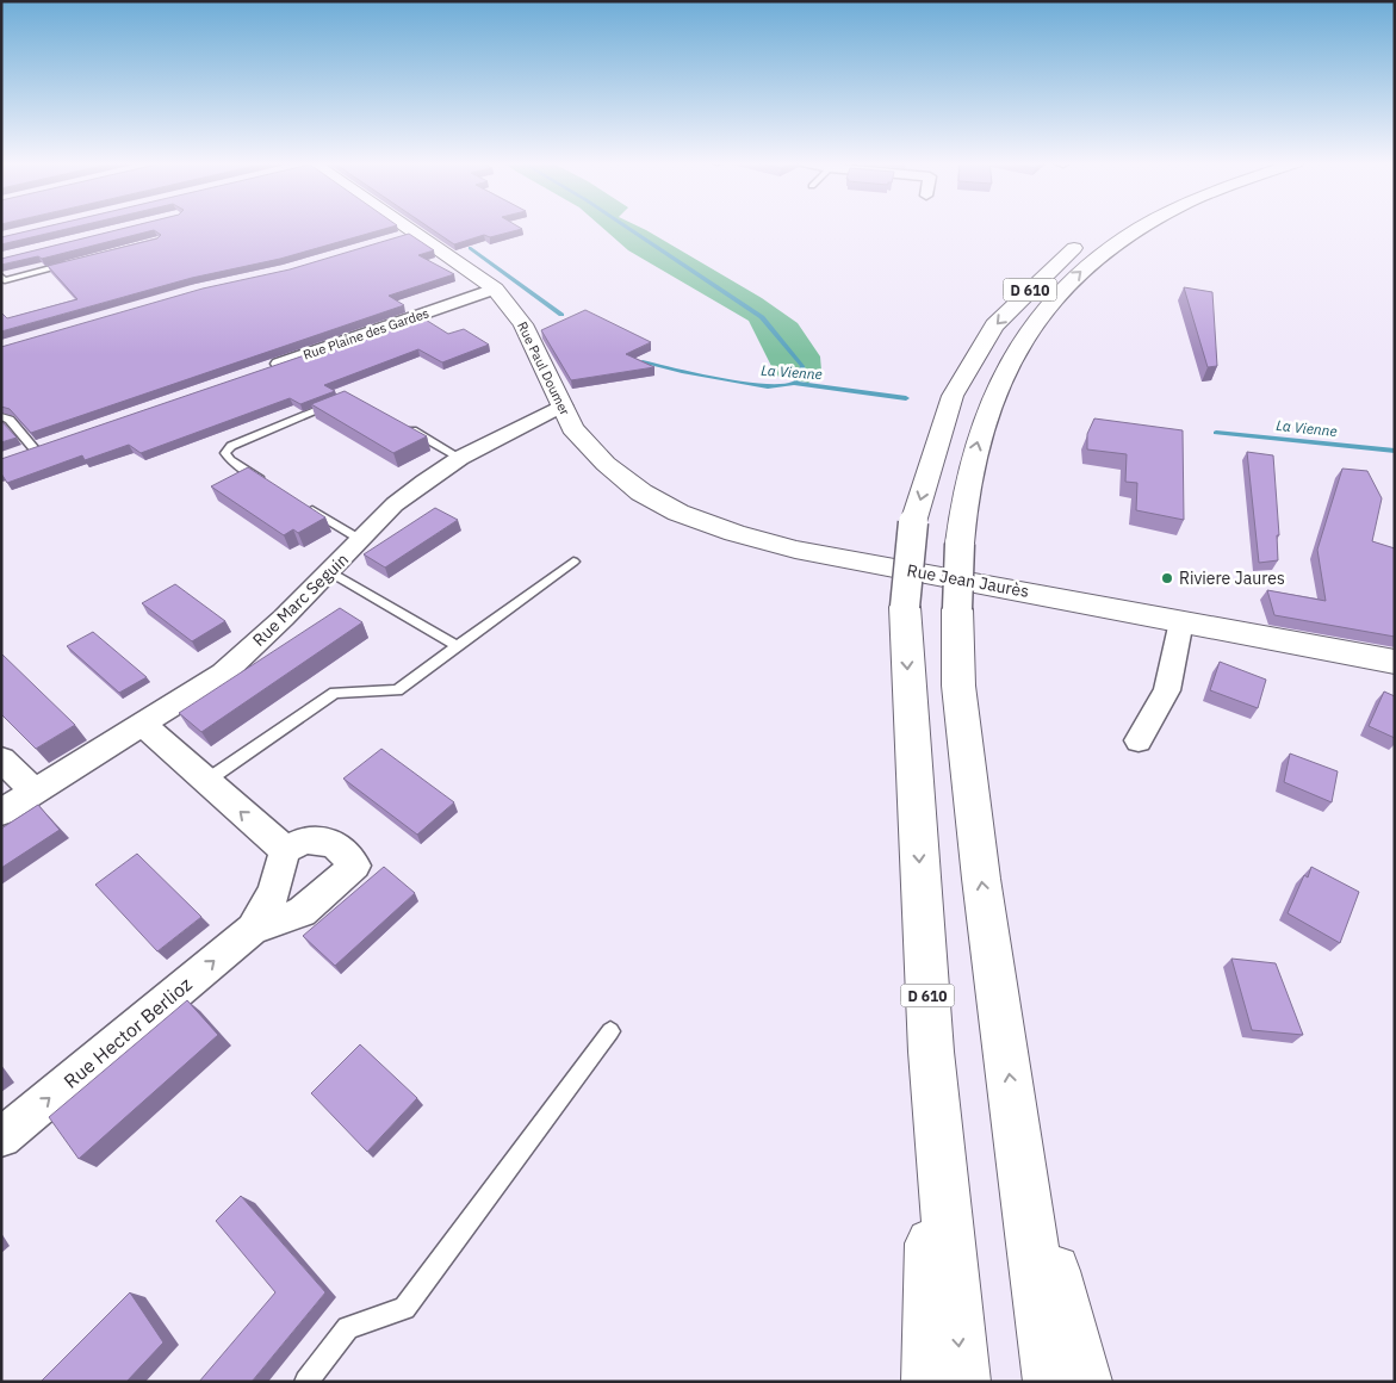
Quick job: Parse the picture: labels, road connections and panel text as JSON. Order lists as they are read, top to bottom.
{
  "streets": {
    "main road": ["D 610", "Rue Paul Doumer", "Rue Jean Jaurès"],
    "street": ["Rue Plaine des Gardes", "Rue Marc Seguin", "Rue Hector Berlioz"]
  },
  "crossings": [
    ["Rue Plaine des Gardes", "Rue Paul Doumer"],
    ["Rue Paul Doumer", "Rue Jean Jaurès"],
    ["Rue Paul Doumer", "Rue Marc Seguin"],
    ["Rue Jean Jaurès", "Rue Marc Seguin"]
  ],
  "one_way": ["Rue Hector Berlioz"],
  "water": ["La Vienne"],
  "places": ["Riviere Jaures"]
}
